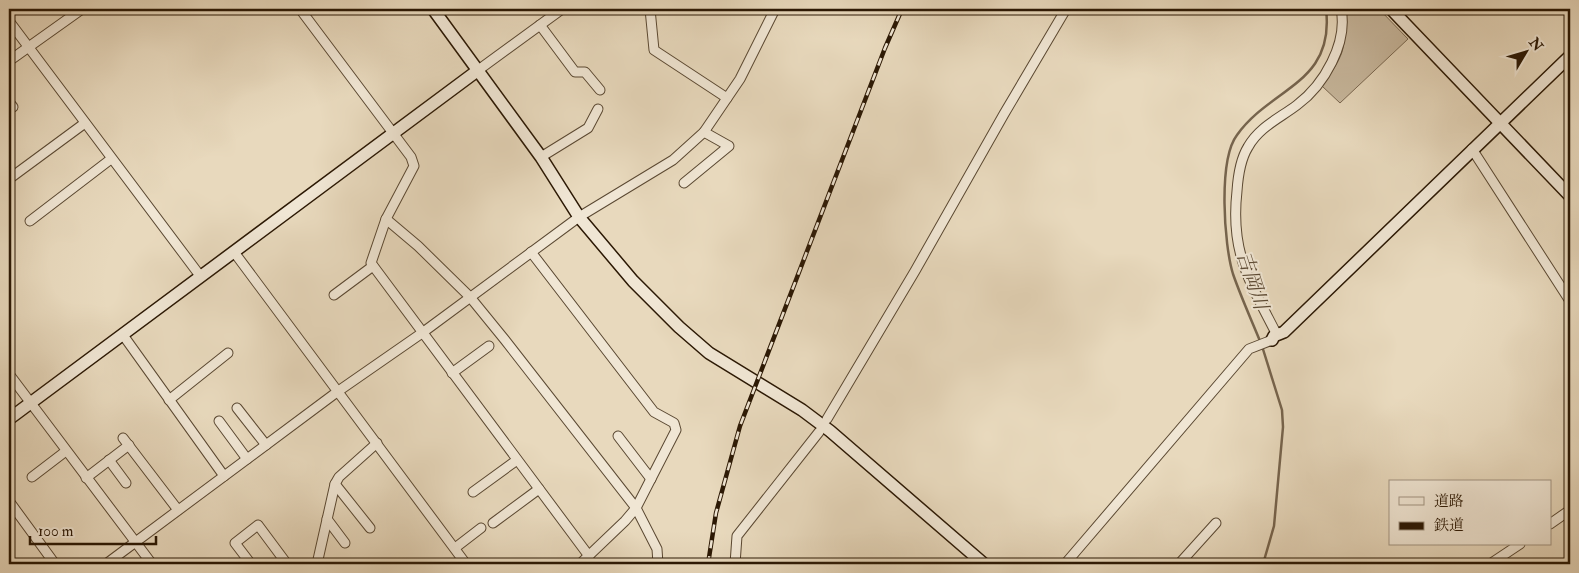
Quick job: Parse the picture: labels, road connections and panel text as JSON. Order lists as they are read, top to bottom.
{
  "water": ["吉岡川"],
  "legend": ["道路", "鉄道"],
  "scale_bar": "100 m",
  "north": "top right"
}
